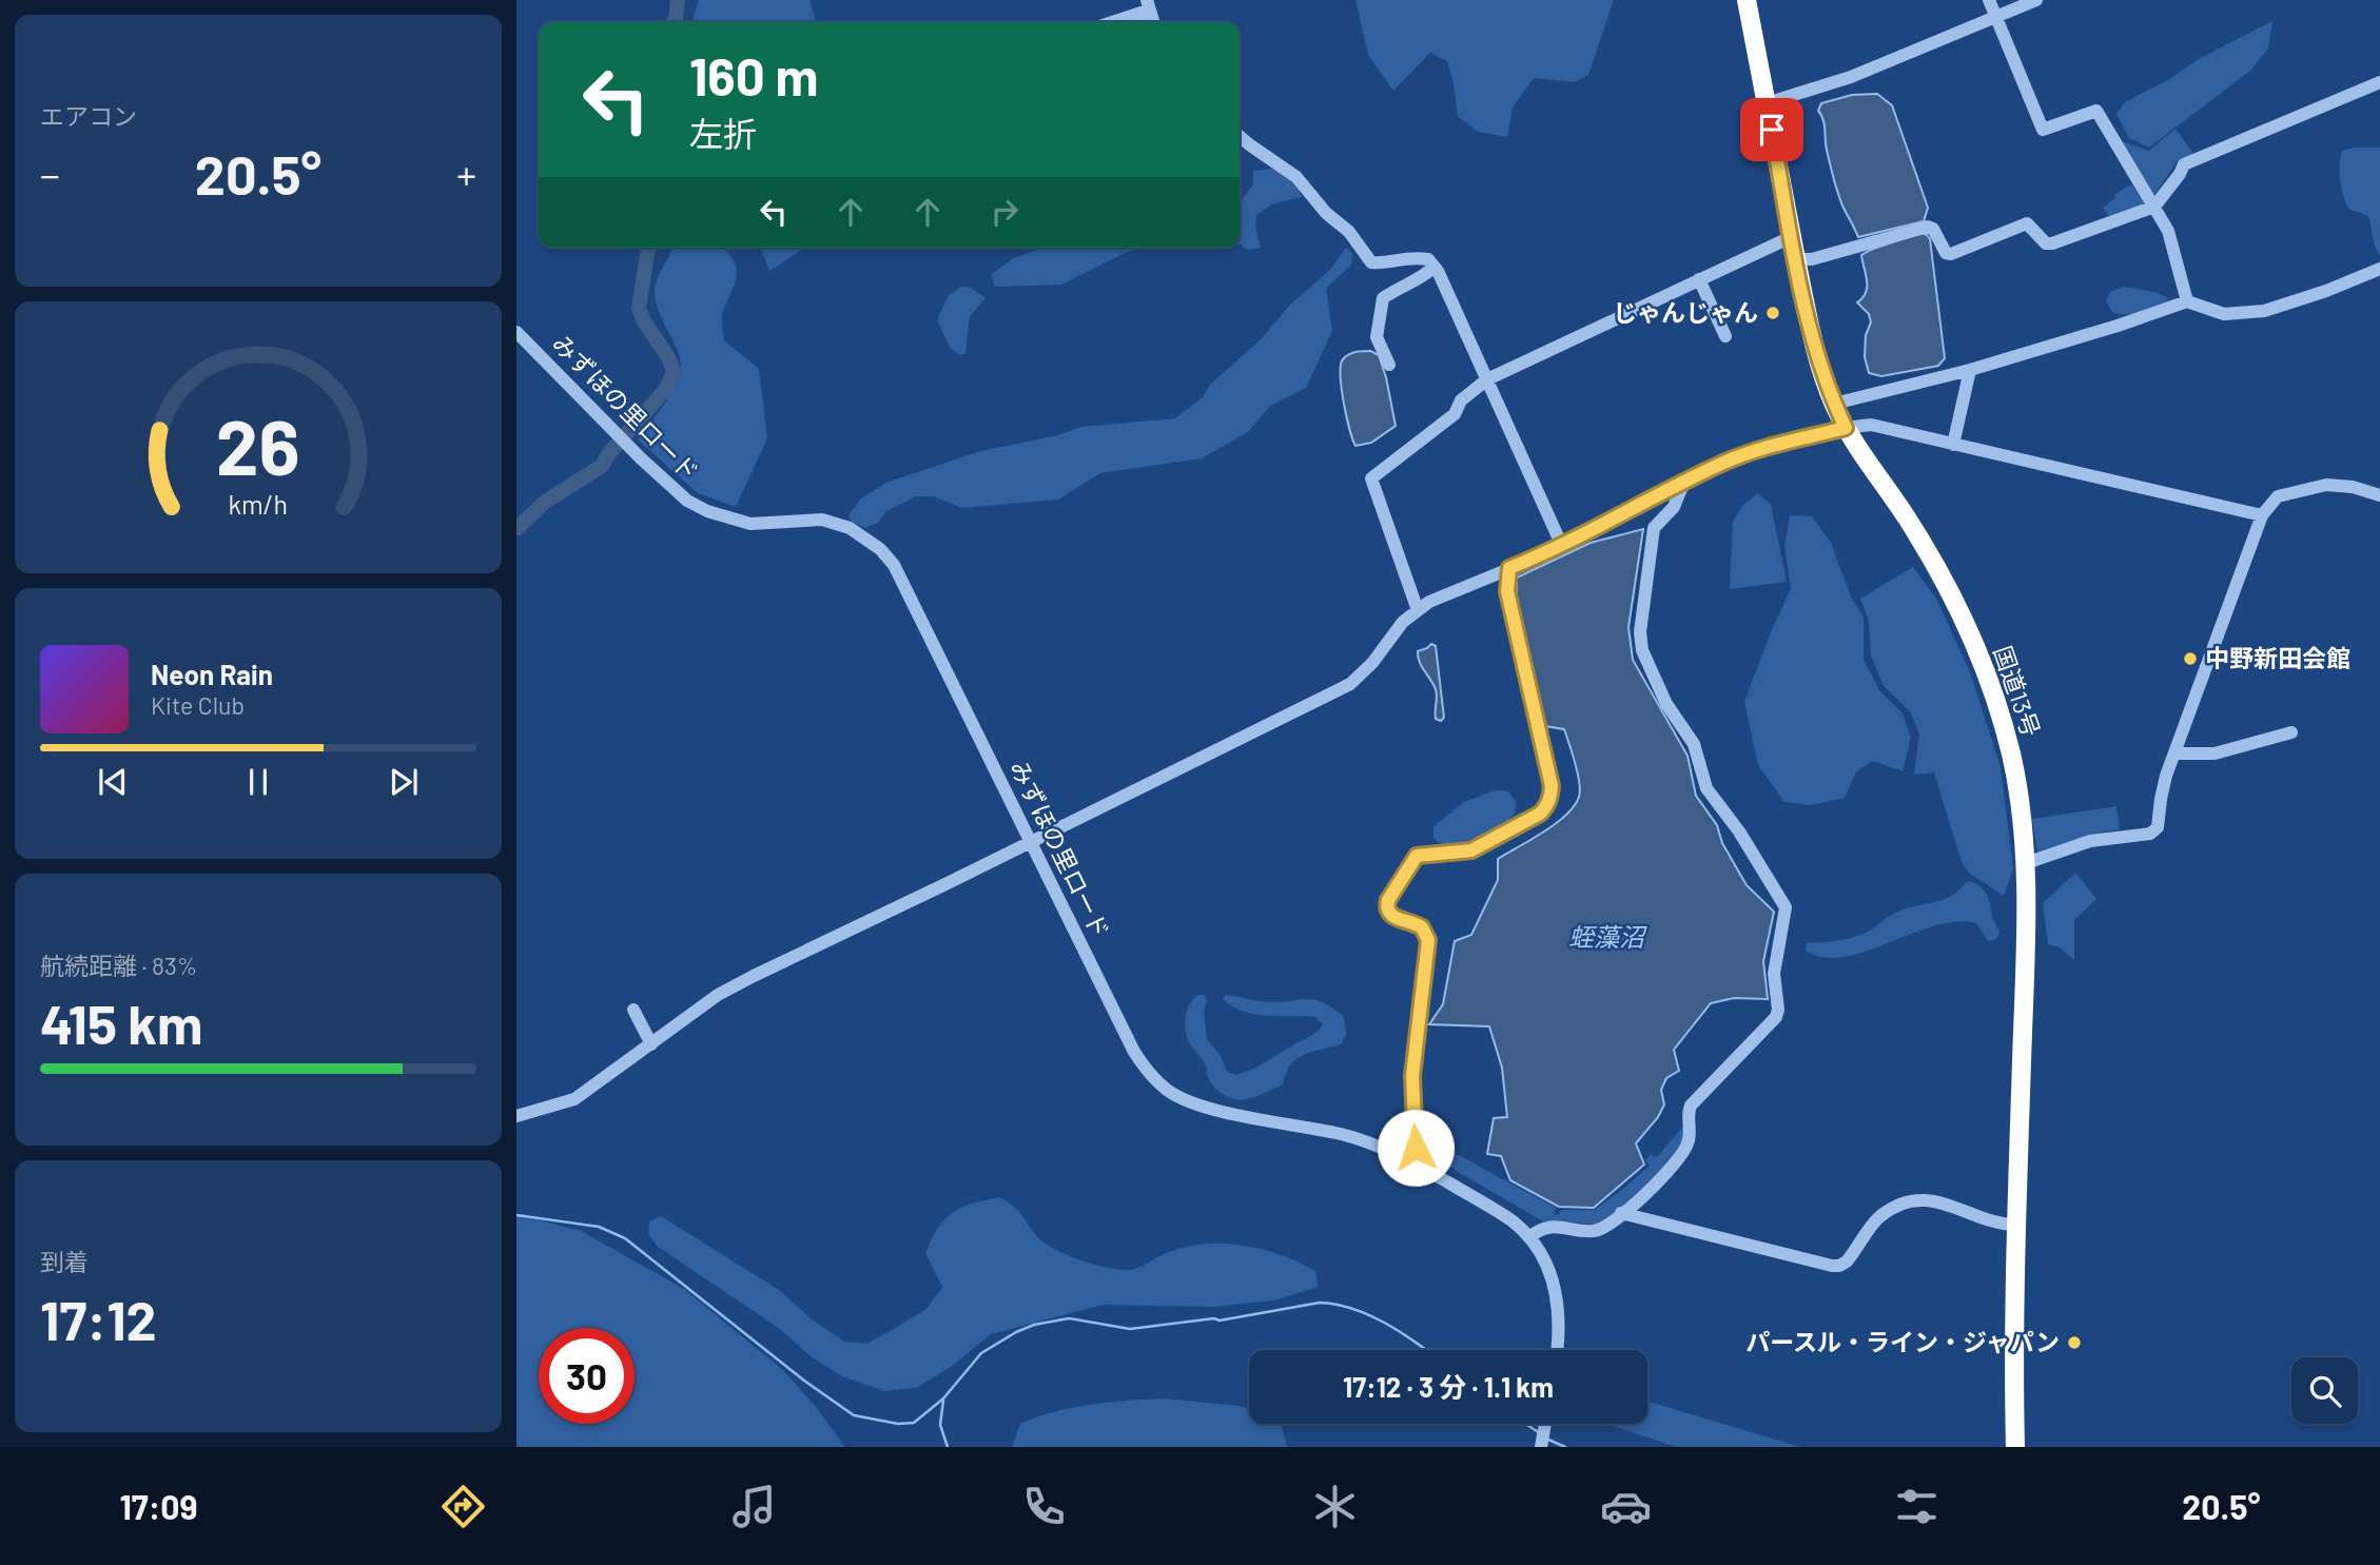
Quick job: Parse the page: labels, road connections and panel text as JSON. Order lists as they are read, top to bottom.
{
  "streets": {
    "highway": ["国道13号"],
    "street": ["みずほの里ロード"]
  },
  "water": ["蛭藻沼"],
  "places": ["じゃんじゃん", "中野新田会館", "パースル・ライン・ジャパン"],
  "page": {
    "tile": [
      "エアコン",
      ["航続距離 · 83%", "415 km"],
      ["到着", "17:12"]
    ],
    "turn": ["160 m", "左折"],
    "heat": ["−", "20.5°", "+"],
    "song": ["Neon Rain", "Kite Club"],
    "limit": "30",
    "trip": "17:12 · 3 分 · 1.1 km",
    "tabs": ["17:09", "20.5°"],
    "gauge": ["26", "km/h"]
  }
}
